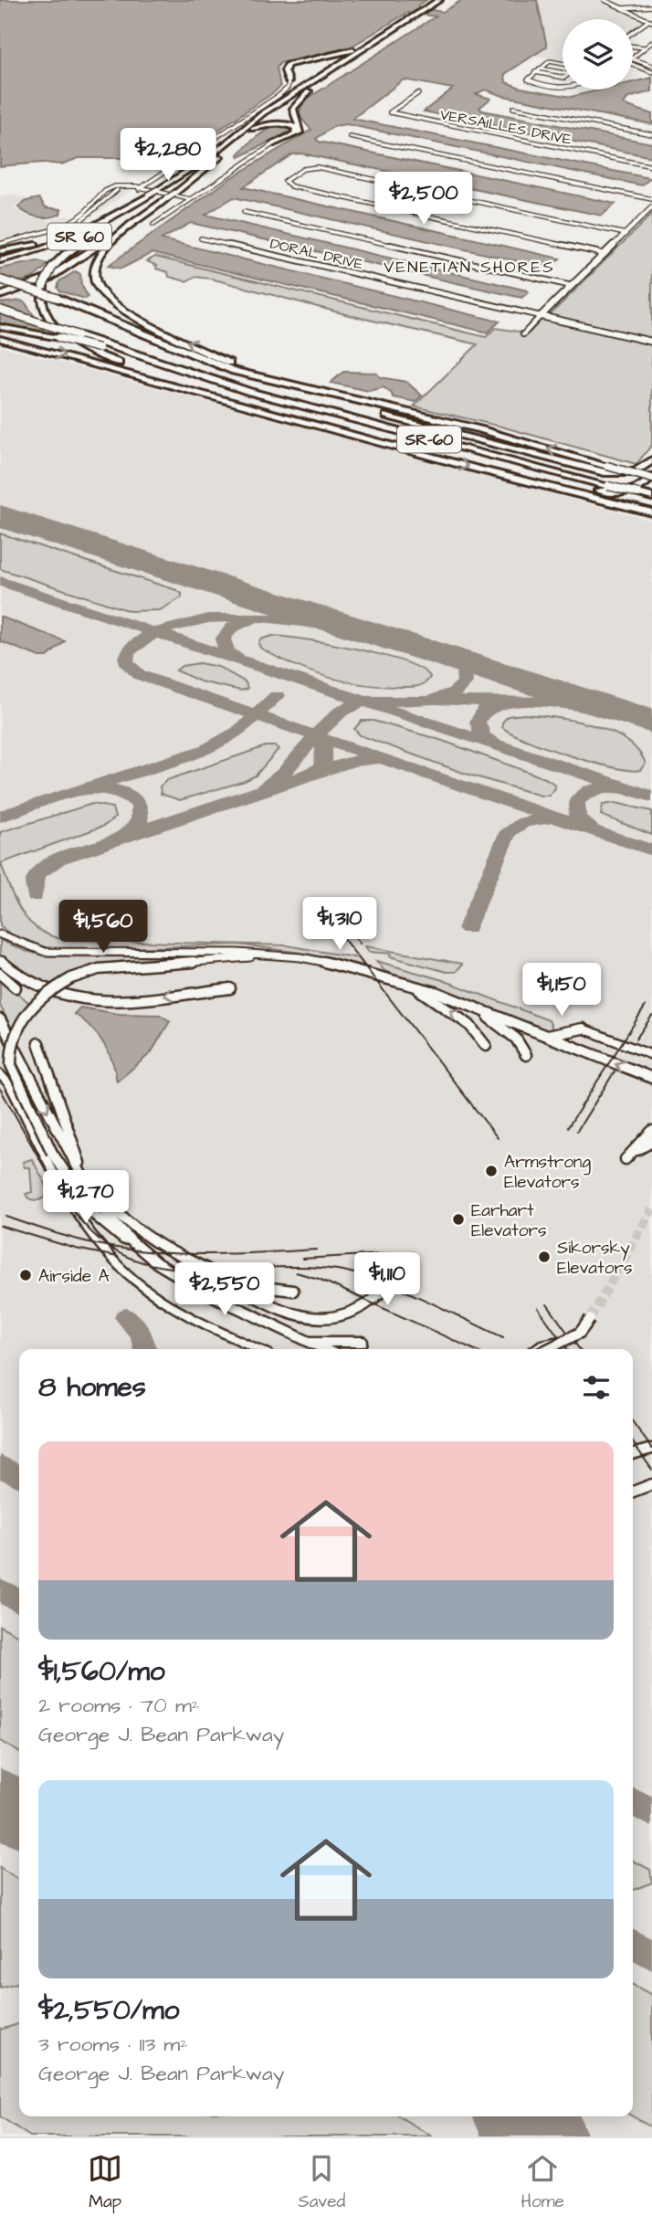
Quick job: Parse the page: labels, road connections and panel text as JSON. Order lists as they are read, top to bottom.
{
  "streets": {
    "highway": ["SR 60", "SR-60"],
    "street": ["VERSAILLES DRIVE", "DORAL DRIVE"]
  },
  "districts": ["VENETIAN SHORES"],
  "places": [
    "Armstrong Elevators",
    "Earhart Elevators",
    "Sikorsky Elevators",
    "Airside A"
  ],
  "page": {
    "price": [
      "$2,280",
      "$2,500",
      "$1,310",
      "$1,560",
      "$1,150",
      "$1,270",
      "$1,110",
      "$2,550"
    ],
    "heading": "8 homes",
    "list": [
      {
        "name": "$1,560/mo",
        "note": "2 rooms · 70 m² · George J. Bean Parkway"
      },
      {
        "name": "$2,550/mo",
        "note": "3 rooms · 113 m² · George J. Bean Parkway"
      }
    ],
    "tabs": ["Map", "Saved", "Home"]
  }
}
